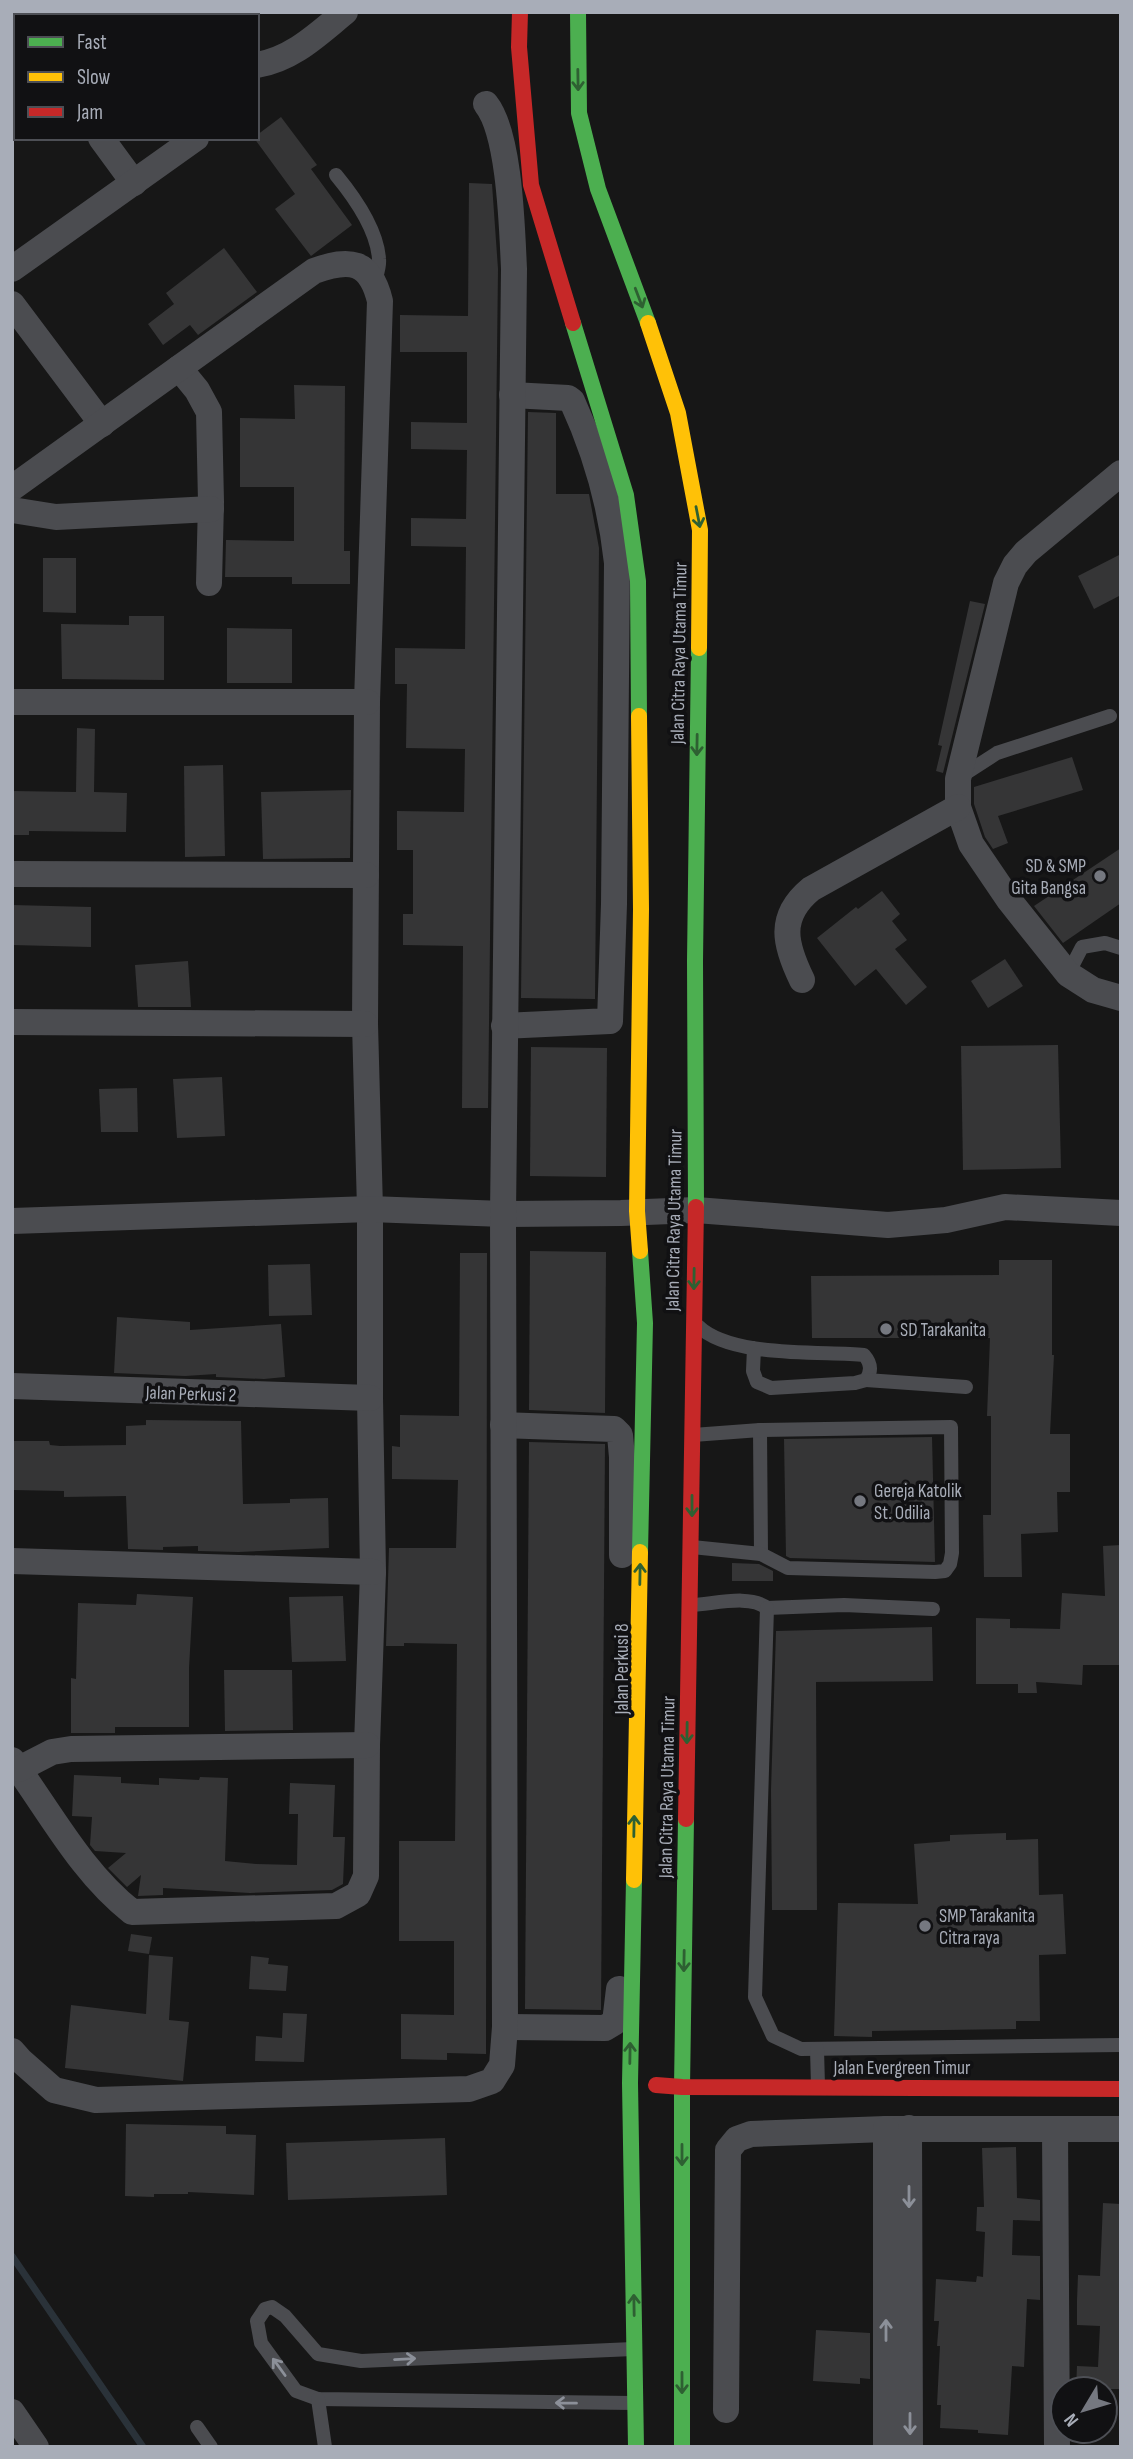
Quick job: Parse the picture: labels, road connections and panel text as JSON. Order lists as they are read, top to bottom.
{
  "streets": {
    "main road": ["Jalan Citra Raya Utama Timur", "Jalan Evergreen Timur"],
    "street": ["Jalan Perkusi 2", "Jalan Perkusi 8"]
  },
  "crossings": [
    ["Jalan Citra Raya Utama Timur", "Jalan Evergreen Timur"]
  ],
  "places": [
    "SD & SMP Gita Bangsa",
    "SD Tarakanita",
    "Gereja Katolik St. Odilia",
    "SMP Tarakanita Citra raya"
  ],
  "legend": ["Fast", "Slow", "Jam"],
  "north": "bottom left"
}
